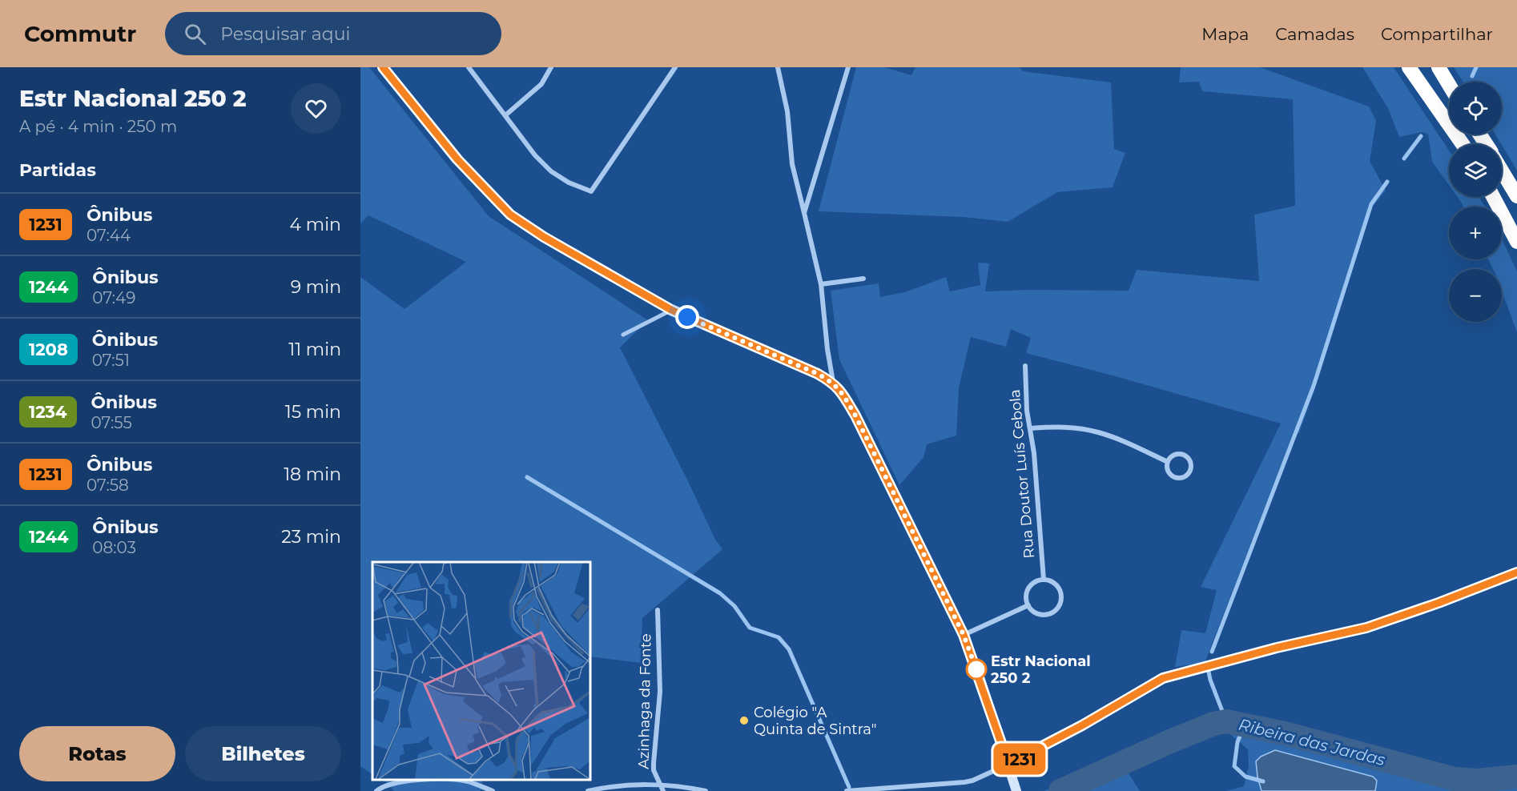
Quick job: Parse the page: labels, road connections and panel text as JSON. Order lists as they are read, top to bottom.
{
  "streets": {
    "street": ["Rua Doutor Luís Cebola", "Azinhaga da Fonte"]
  },
  "water": ["Ribeira das Jardas"],
  "places": ["Estr Nacional 250 2", "Colégio \"A Quinta de Sintra\""],
  "lines": ["bus line 1231"],
  "page": {
    "header": "Commutr",
    "search": "Pesquisar aqui",
    "nav": ["Mapa", "Camadas", "Compartilhar"],
    "heading": [
      ["Estr Nacional 250 2", "A pé · 4 min · 250 m"],
      "Partidas"
    ],
    "on_map": "1231",
    "map_buttons": ["+", "−"],
    "list": [
      {
        "mark": "1231",
        "name": "Ônibus",
        "note": "07:44",
        "value": "4 min"
      },
      {
        "mark": "1244",
        "name": "Ônibus",
        "note": "07:49",
        "value": "9 min"
      },
      {
        "mark": "1208",
        "name": "Ônibus",
        "note": "07:51",
        "value": "11 min"
      },
      {
        "mark": "1234",
        "name": "Ônibus",
        "note": "07:55",
        "value": "15 min"
      },
      {
        "mark": "1231",
        "name": "Ônibus",
        "note": "07:58",
        "value": "18 min"
      },
      {
        "mark": "1244",
        "name": "Ônibus",
        "note": "08:03",
        "value": "23 min"
      }
    ],
    "buttons": ["Rotas", "Bilhetes"]
  }
}
